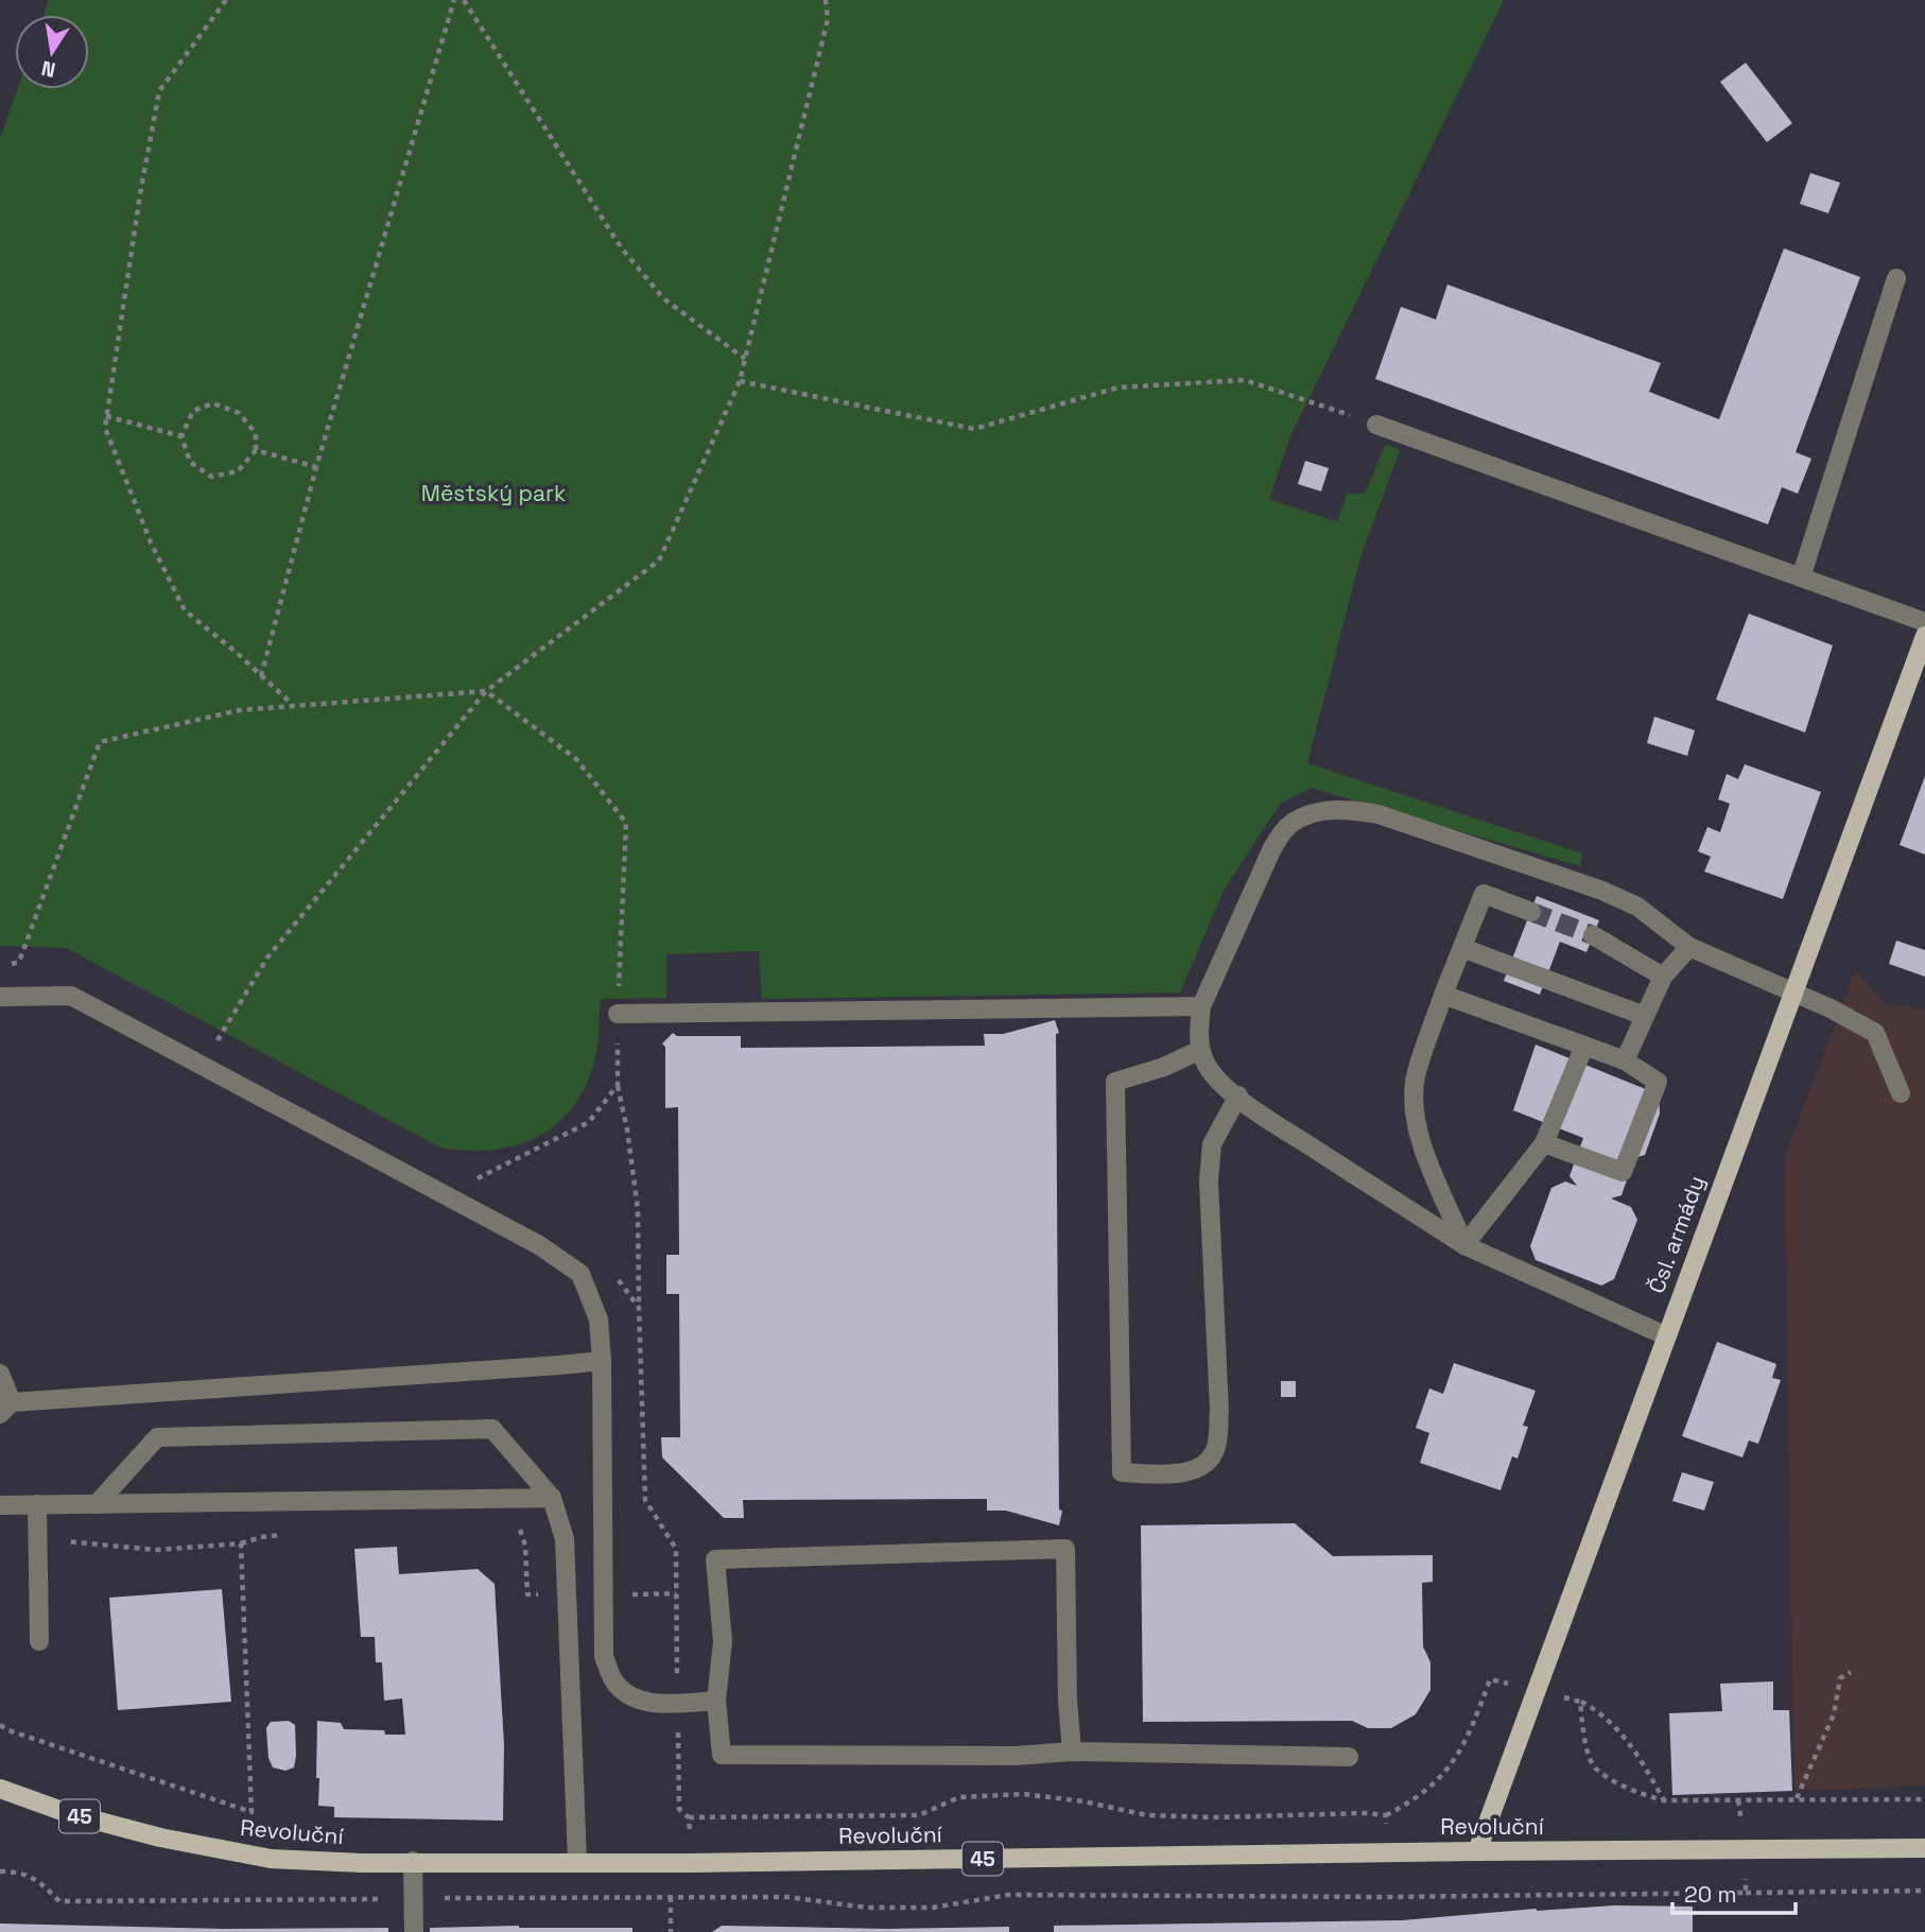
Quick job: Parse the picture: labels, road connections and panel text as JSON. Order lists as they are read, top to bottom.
{
  "streets": {
    "main road": ["Čsl. armády", "45", "Revoluční"]
  },
  "crossings": [
    ["Čsl. armády", "Revoluční"]
  ],
  "parks": ["Městský park"],
  "scale_bar": "20 m",
  "north": "bottom"
}
